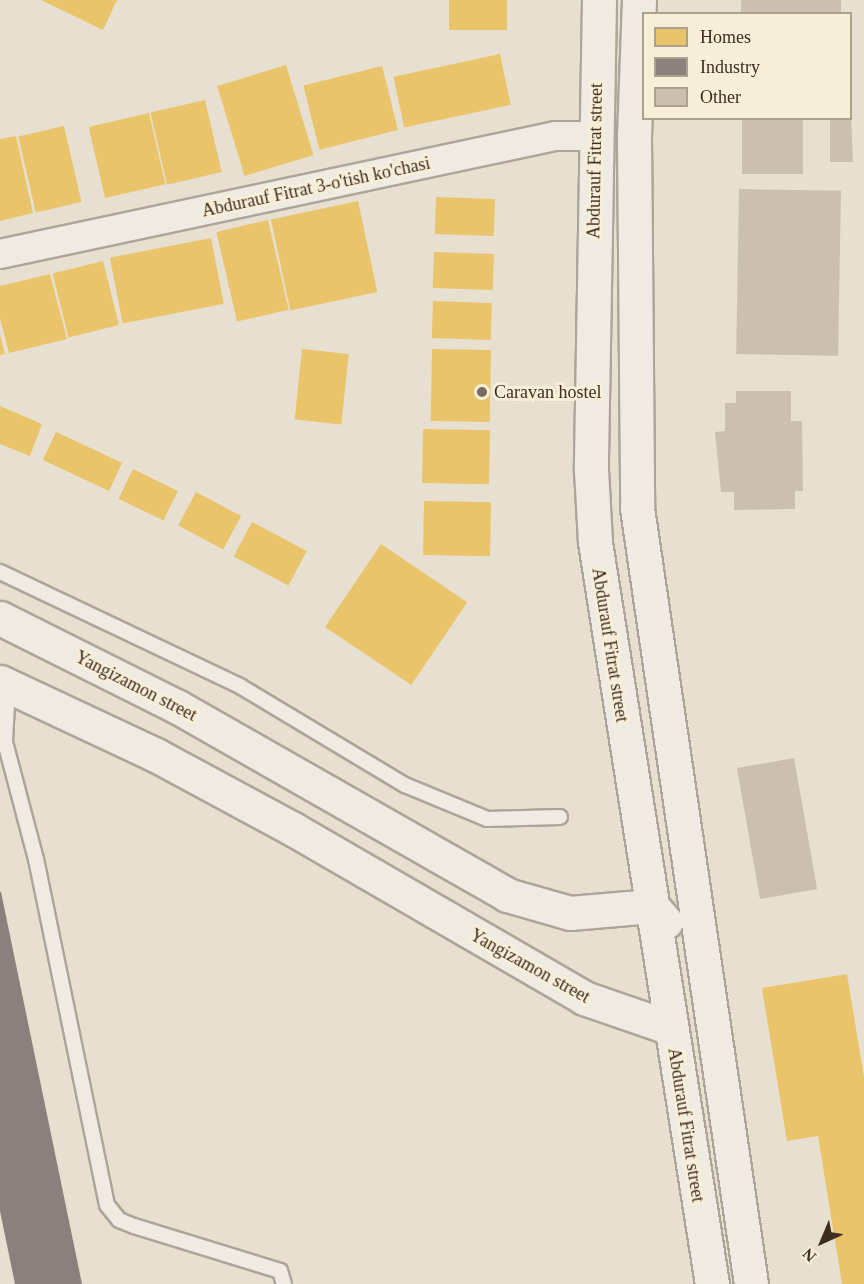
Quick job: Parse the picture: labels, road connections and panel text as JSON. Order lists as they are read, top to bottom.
{
  "streets": {
    "main road": ["Abdurauf Fitrat street", "Abdurauf Fitrat 3-o'tish ko'chasi", "Yangizamon street"]
  },
  "crossings": [
    ["Abdurauf Fitrat street", "Abdurauf Fitrat 3-o'tish ko'chasi"],
    ["Abdurauf Fitrat street", "Yangizamon street"]
  ],
  "places": ["Caravan hostel"],
  "legend": ["Homes", "Industry", "Other"],
  "north": "bottom left"
}
